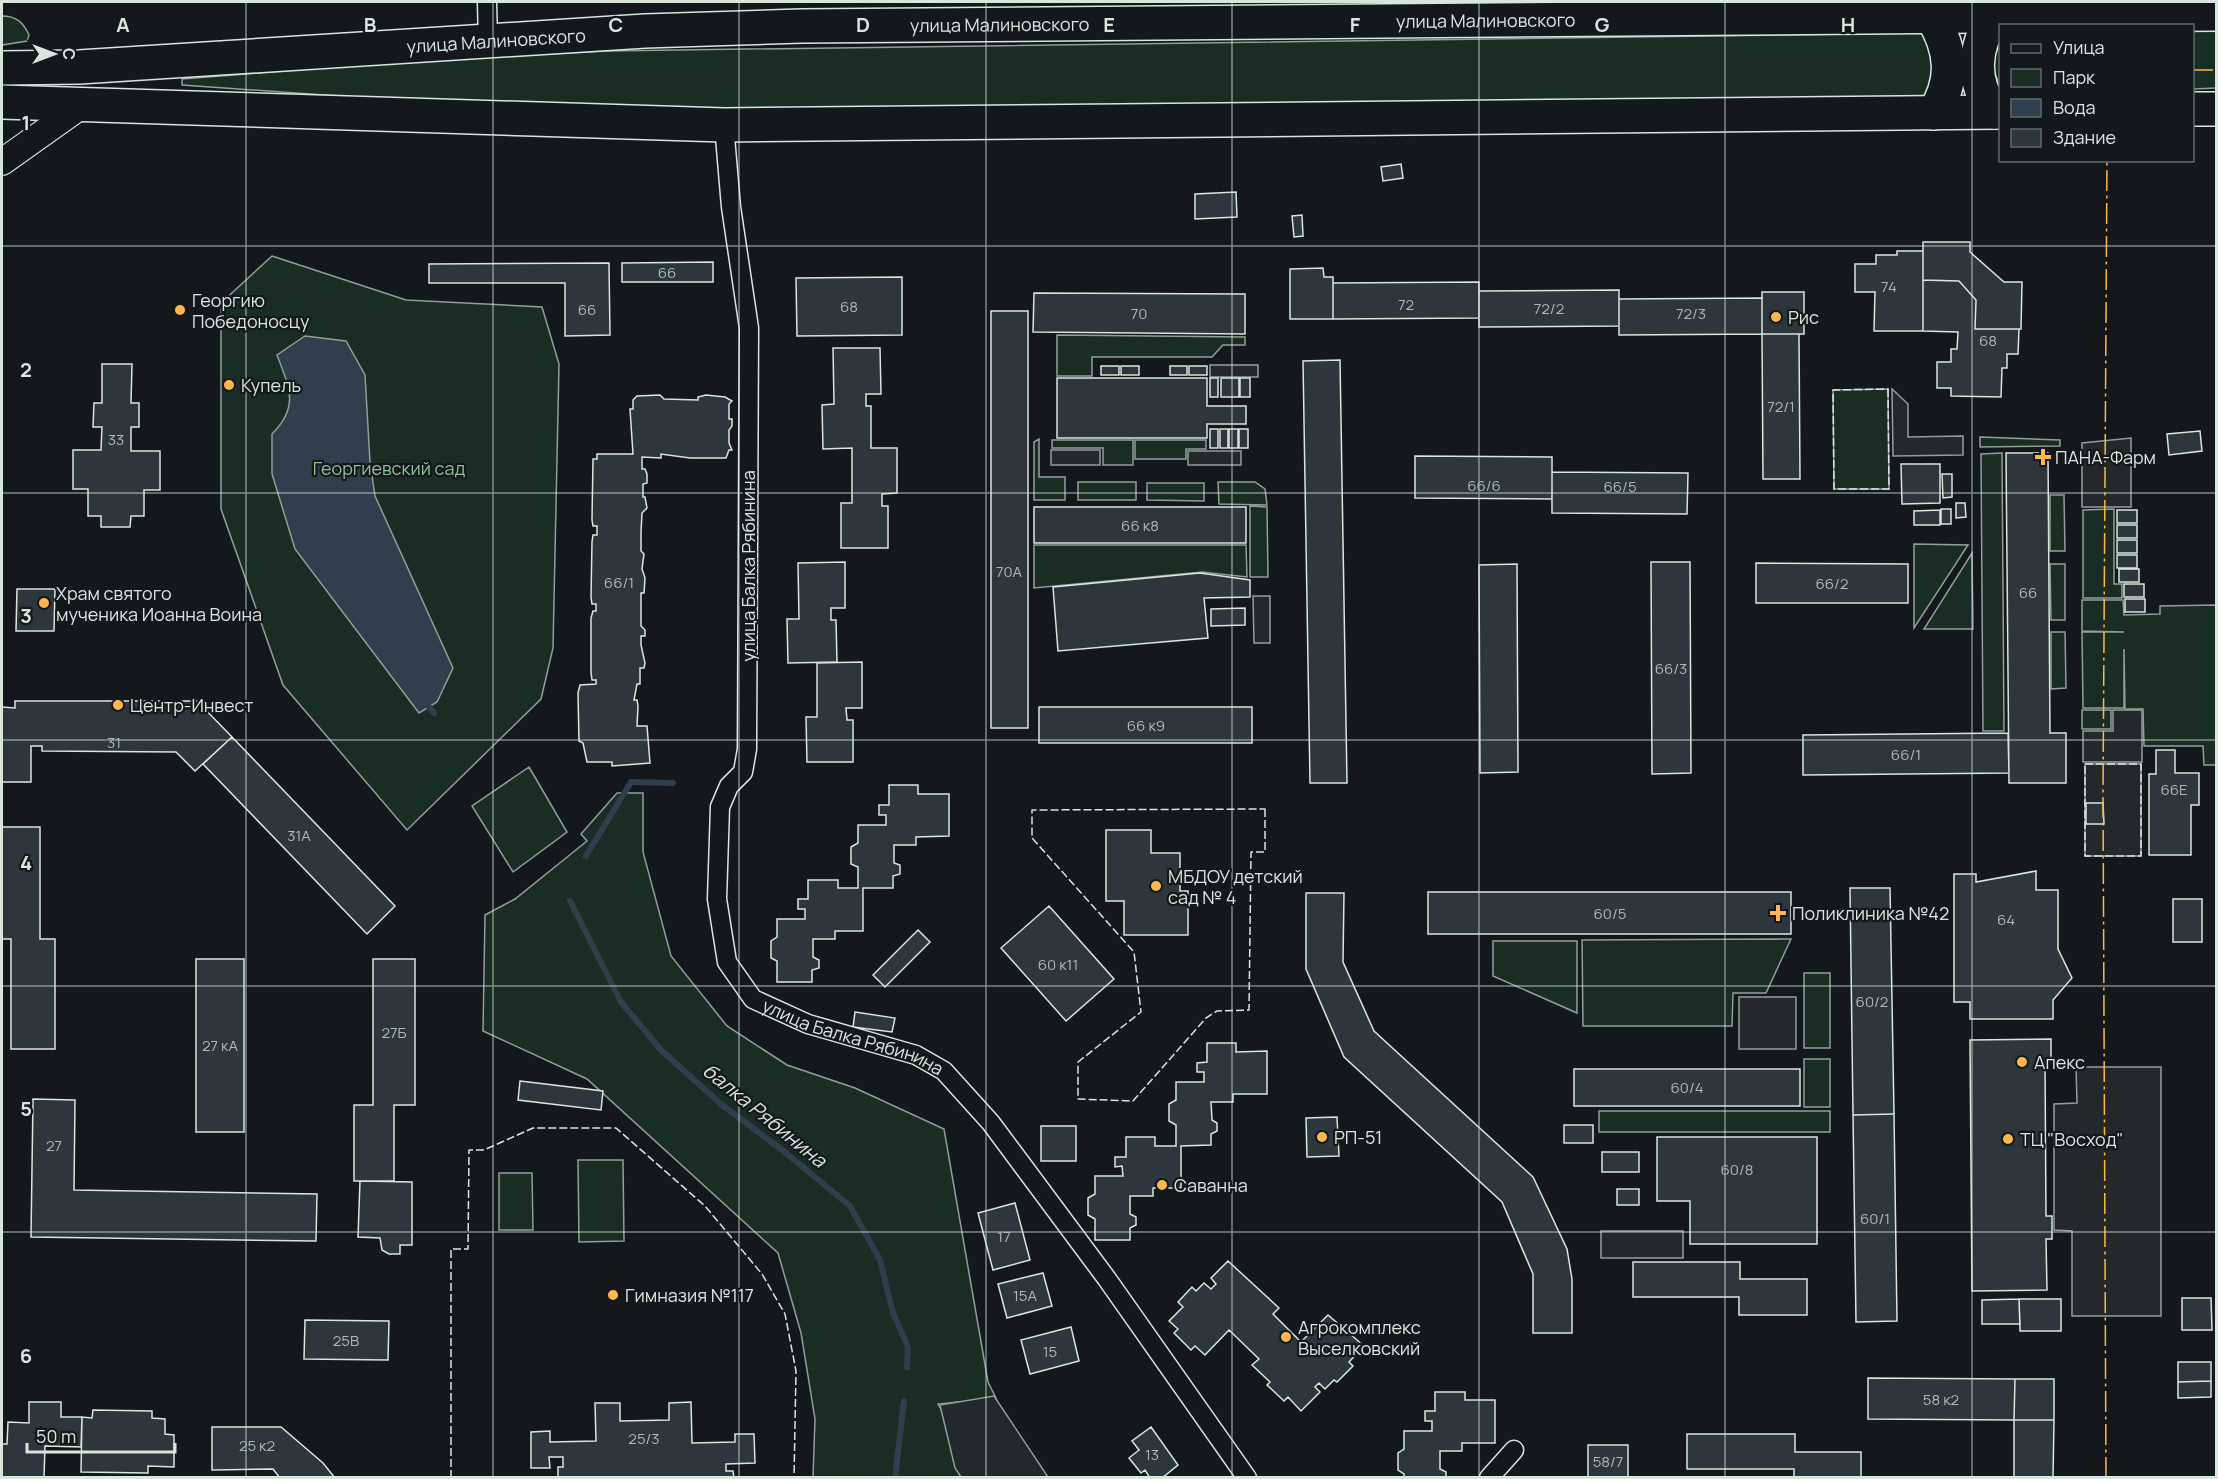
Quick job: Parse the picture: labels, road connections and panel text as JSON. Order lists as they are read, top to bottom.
{
  "streets": {
    "highway": ["улица Малиновского"],
    "street": ["улица Балка Рябинина"]
  },
  "water": ["балка Рябинина"],
  "parks": ["Георгиевский сад"],
  "places": {
    "other": [
      "Георгию Победоносцу",
      "Рис",
      "Купель",
      "Храм святого мученика Иоанна Воина",
      "Центр-Инвест",
      "МБДОУ детский сад № 4",
      "Апекс",
      "РП-51",
      "ТЦ \"Восход\"",
      "Саванна",
      "Гимназия №117",
      "Агрокомплекс Выселковский"
    ],
    "health": ["ПАНА-Фарм", "Поликлиника №42"]
  },
  "house_numbers": [
    "66",
    "74",
    "72",
    "68",
    "72/2",
    "66",
    "70",
    "72/3",
    "68",
    "72/1",
    "33",
    "66/6",
    "66/5",
    "66 к8",
    "70А",
    "66/1",
    "66/2",
    "66",
    "66/3",
    "66 к9",
    "31",
    "66/1",
    "66Е",
    "31А",
    "60/5",
    "64",
    "60 к11",
    "60/2",
    "27Б",
    "27 кА",
    "60/4",
    "27",
    "60/8",
    "60/1",
    "17",
    "15А",
    "25В",
    "15",
    "58 к2",
    "25/3",
    "25 к2",
    "13",
    "58/7"
  ],
  "legend": [
    "Улица",
    "Парк",
    "Вода",
    "Здание"
  ],
  "scale_bar": "50 m",
  "north": "right",
  "grid": {
    "columns": [
      "A",
      "B",
      "C",
      "D",
      "E",
      "F",
      "G",
      "H"
    ],
    "rows": [
      "1",
      "2",
      "3",
      "4",
      "5",
      "6"
    ]
  }
}
